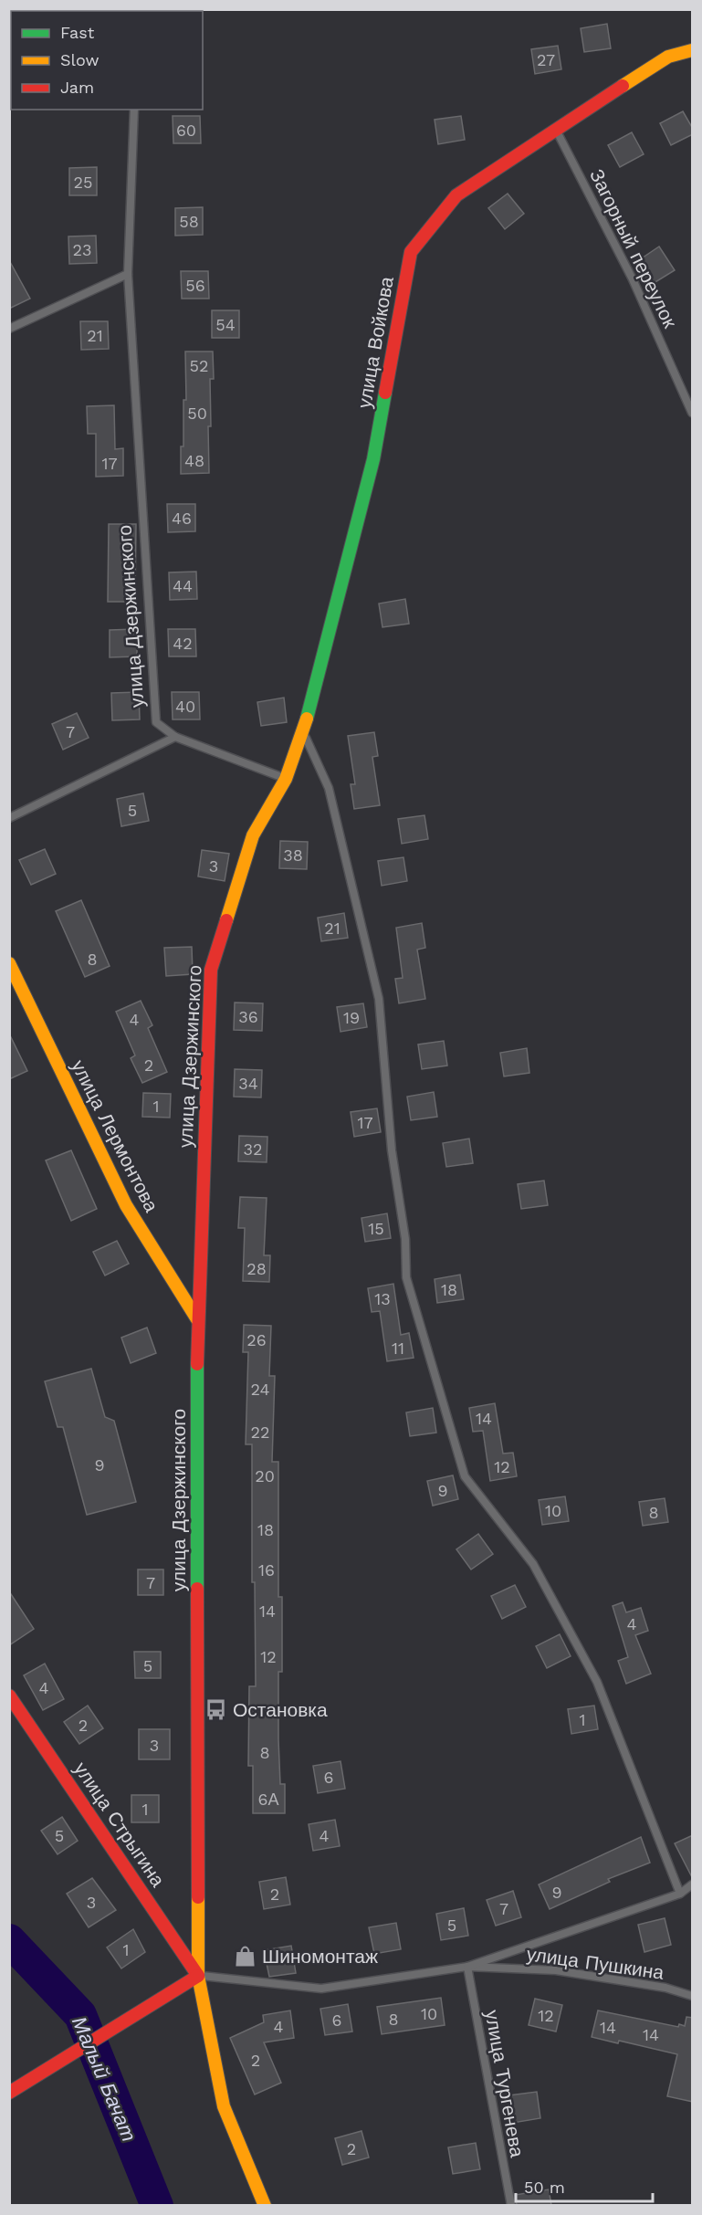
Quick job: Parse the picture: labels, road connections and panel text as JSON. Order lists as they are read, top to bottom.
{
  "streets": {
    "street": [
      "улица Войкова",
      "улица Дзержинского",
      "улица Лермонтова",
      "улица Стрыгина"
    ],
    "lane": ["Загорный переулок", "улица Пушкина", "улица Тургенева"]
  },
  "crossings": [
    ["Загорный переулок", "улица Войкова"],
    ["улица Войкова", "улица Дзержинского"],
    ["улица Дзержинского", "улица Лермонтова"],
    ["улица Дзержинского", "улица Стрыгина"],
    ["улица Дзержинского", "улица Пушкина"],
    ["улица Стрыгина", "улица Пушкина"],
    ["улица Пушкина", "улица Тургенева"]
  ],
  "water": ["Малый Бачат"],
  "places": {
    "bus stop": ["Остановка"],
    "shop": ["Шиномонтаж"]
  },
  "house_numbers": [
    "27",
    "60",
    "25",
    "58",
    "23",
    "56",
    "54",
    "21",
    "52",
    "50",
    "48",
    "17",
    "46",
    "44",
    "42",
    "40",
    "7",
    "5",
    "38",
    "3",
    "21",
    "8",
    "36",
    "19",
    "4",
    "2",
    "34",
    "1",
    "17",
    "32",
    "15",
    "28",
    "18",
    "13",
    "26",
    "11",
    "24",
    "14",
    "22",
    "9",
    "12",
    "20",
    "9",
    "10",
    "8",
    "18",
    "16",
    "7",
    "14",
    "4",
    "12",
    "5",
    "4",
    "1",
    "2",
    "3",
    "8",
    "6",
    "6А",
    "1",
    "5",
    "4",
    "9",
    "2",
    "3",
    "7",
    "5",
    "1",
    "10",
    "12",
    "8",
    "6",
    "4",
    "14",
    "14",
    "2",
    "2"
  ],
  "legend": ["Fast", "Slow", "Jam"],
  "scale_bar": "50 m"
}
